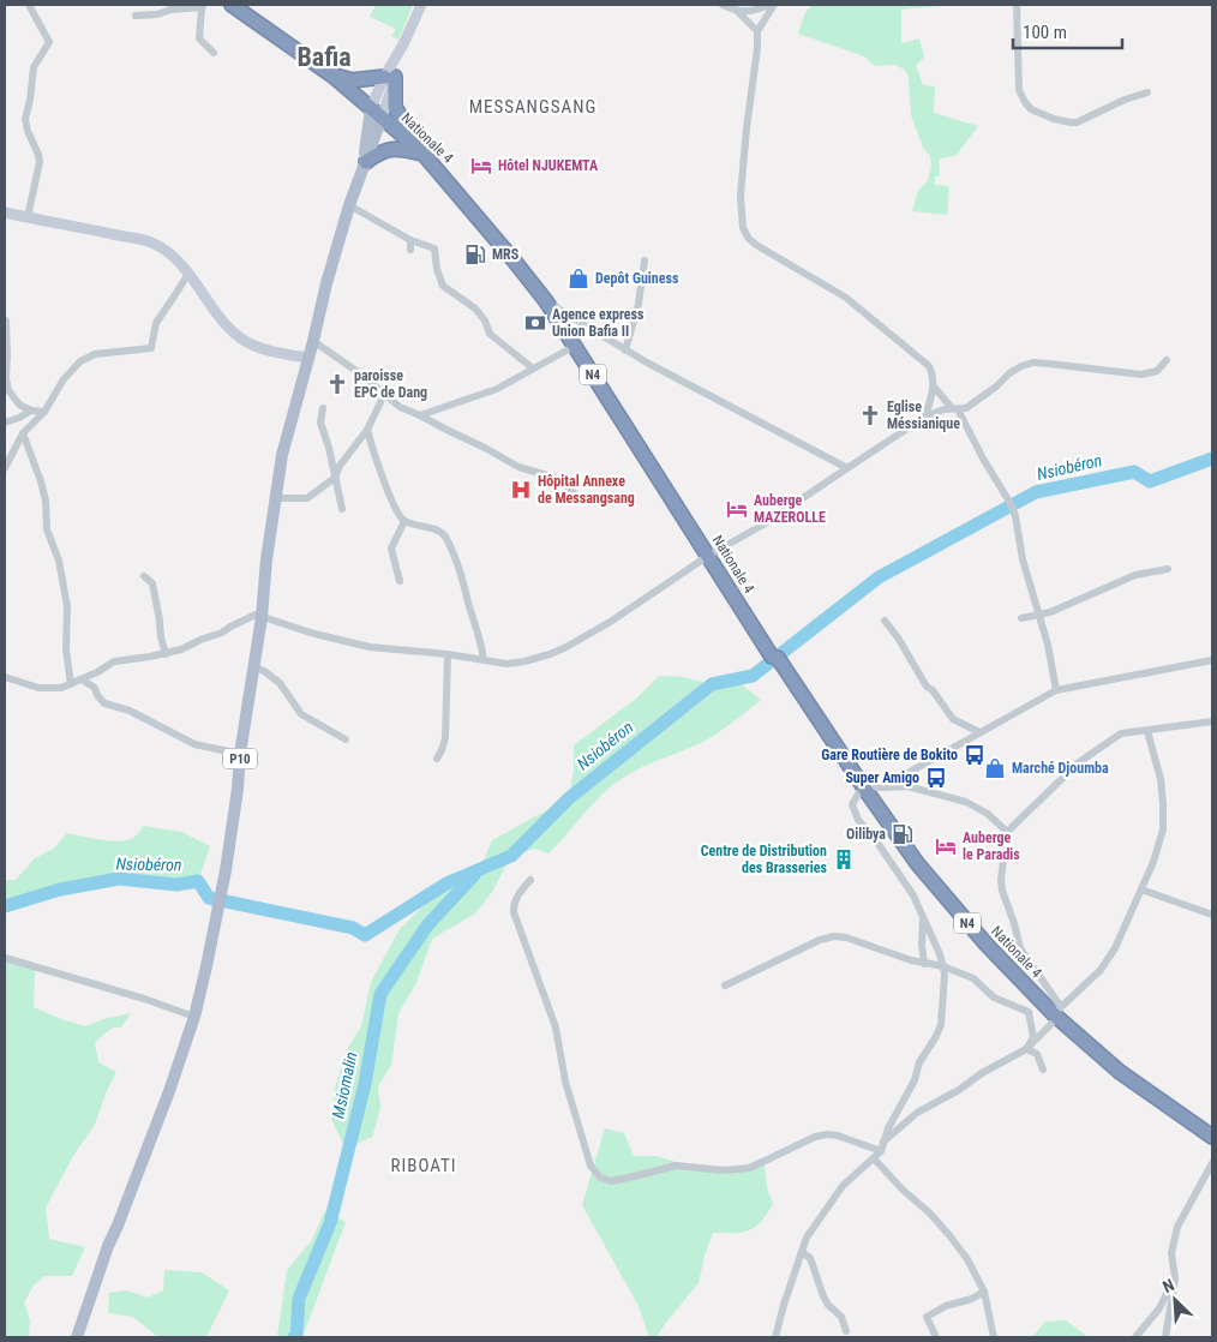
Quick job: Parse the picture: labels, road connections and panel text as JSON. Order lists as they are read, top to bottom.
{
  "streets": {
    "highway": ["Nationale 4", "N4"],
    "main road": ["P10"]
  },
  "crossings": [
    ["Nationale 4", "P10"]
  ],
  "districts": ["Bafia", "MESSANGSANG", "RIBOATI"],
  "water": ["Nsiobéron", "Msiomalin"],
  "places": {
    "hotel": ["Hôtel NJUKEMTA", "Auberge MAZEROLLE", "Auberge le Paradis"],
    "fuel station": ["MRS", "Oilibya"],
    "shop": ["Depôt Guiness", "Marché Djoumba"],
    "bank": ["Agence express Union Bafia II"],
    "church": ["paroisse EPC de Dang", "Eglise Méssianique"],
    "hospital": ["Hôpital Annexe de Messangsang"],
    "bus stop": ["Gare Routière de Bokito", "Super Amigo"],
    "building": ["Centre de Distribution des Brasseries"]
  },
  "scale_bar": "100 m",
  "north": "top left"
}
